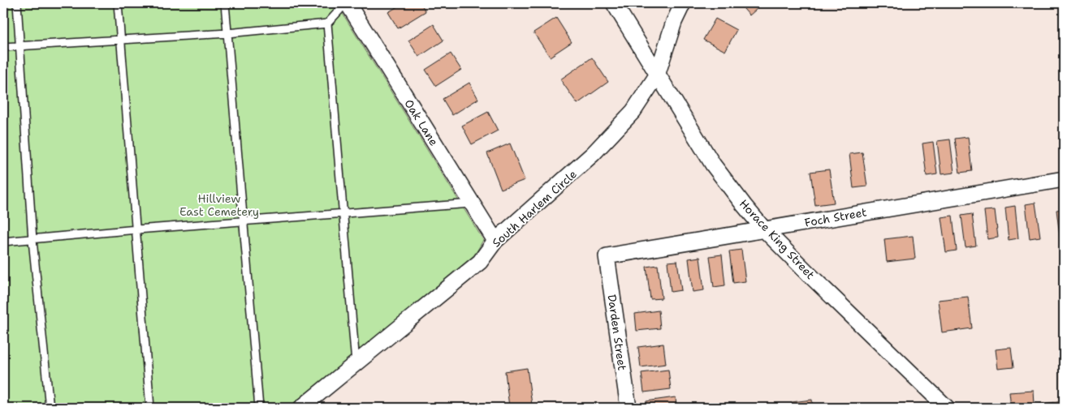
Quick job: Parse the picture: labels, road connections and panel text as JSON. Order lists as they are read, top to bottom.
{
  "streets": {
    "street": [
      "Oak Lane",
      "South Harlem Circle",
      "Foch Street",
      "Horace King Street",
      "Darden Street"
    ]
  },
  "crossings": [
    ["Oak Lane", "South Harlem Circle"],
    ["South Harlem Circle", "Horace King Street"],
    ["Foch Street", "Horace King Street"],
    ["Foch Street", "Darden Street"]
  ],
  "parks": ["Hillview East Cemetery"]
}
